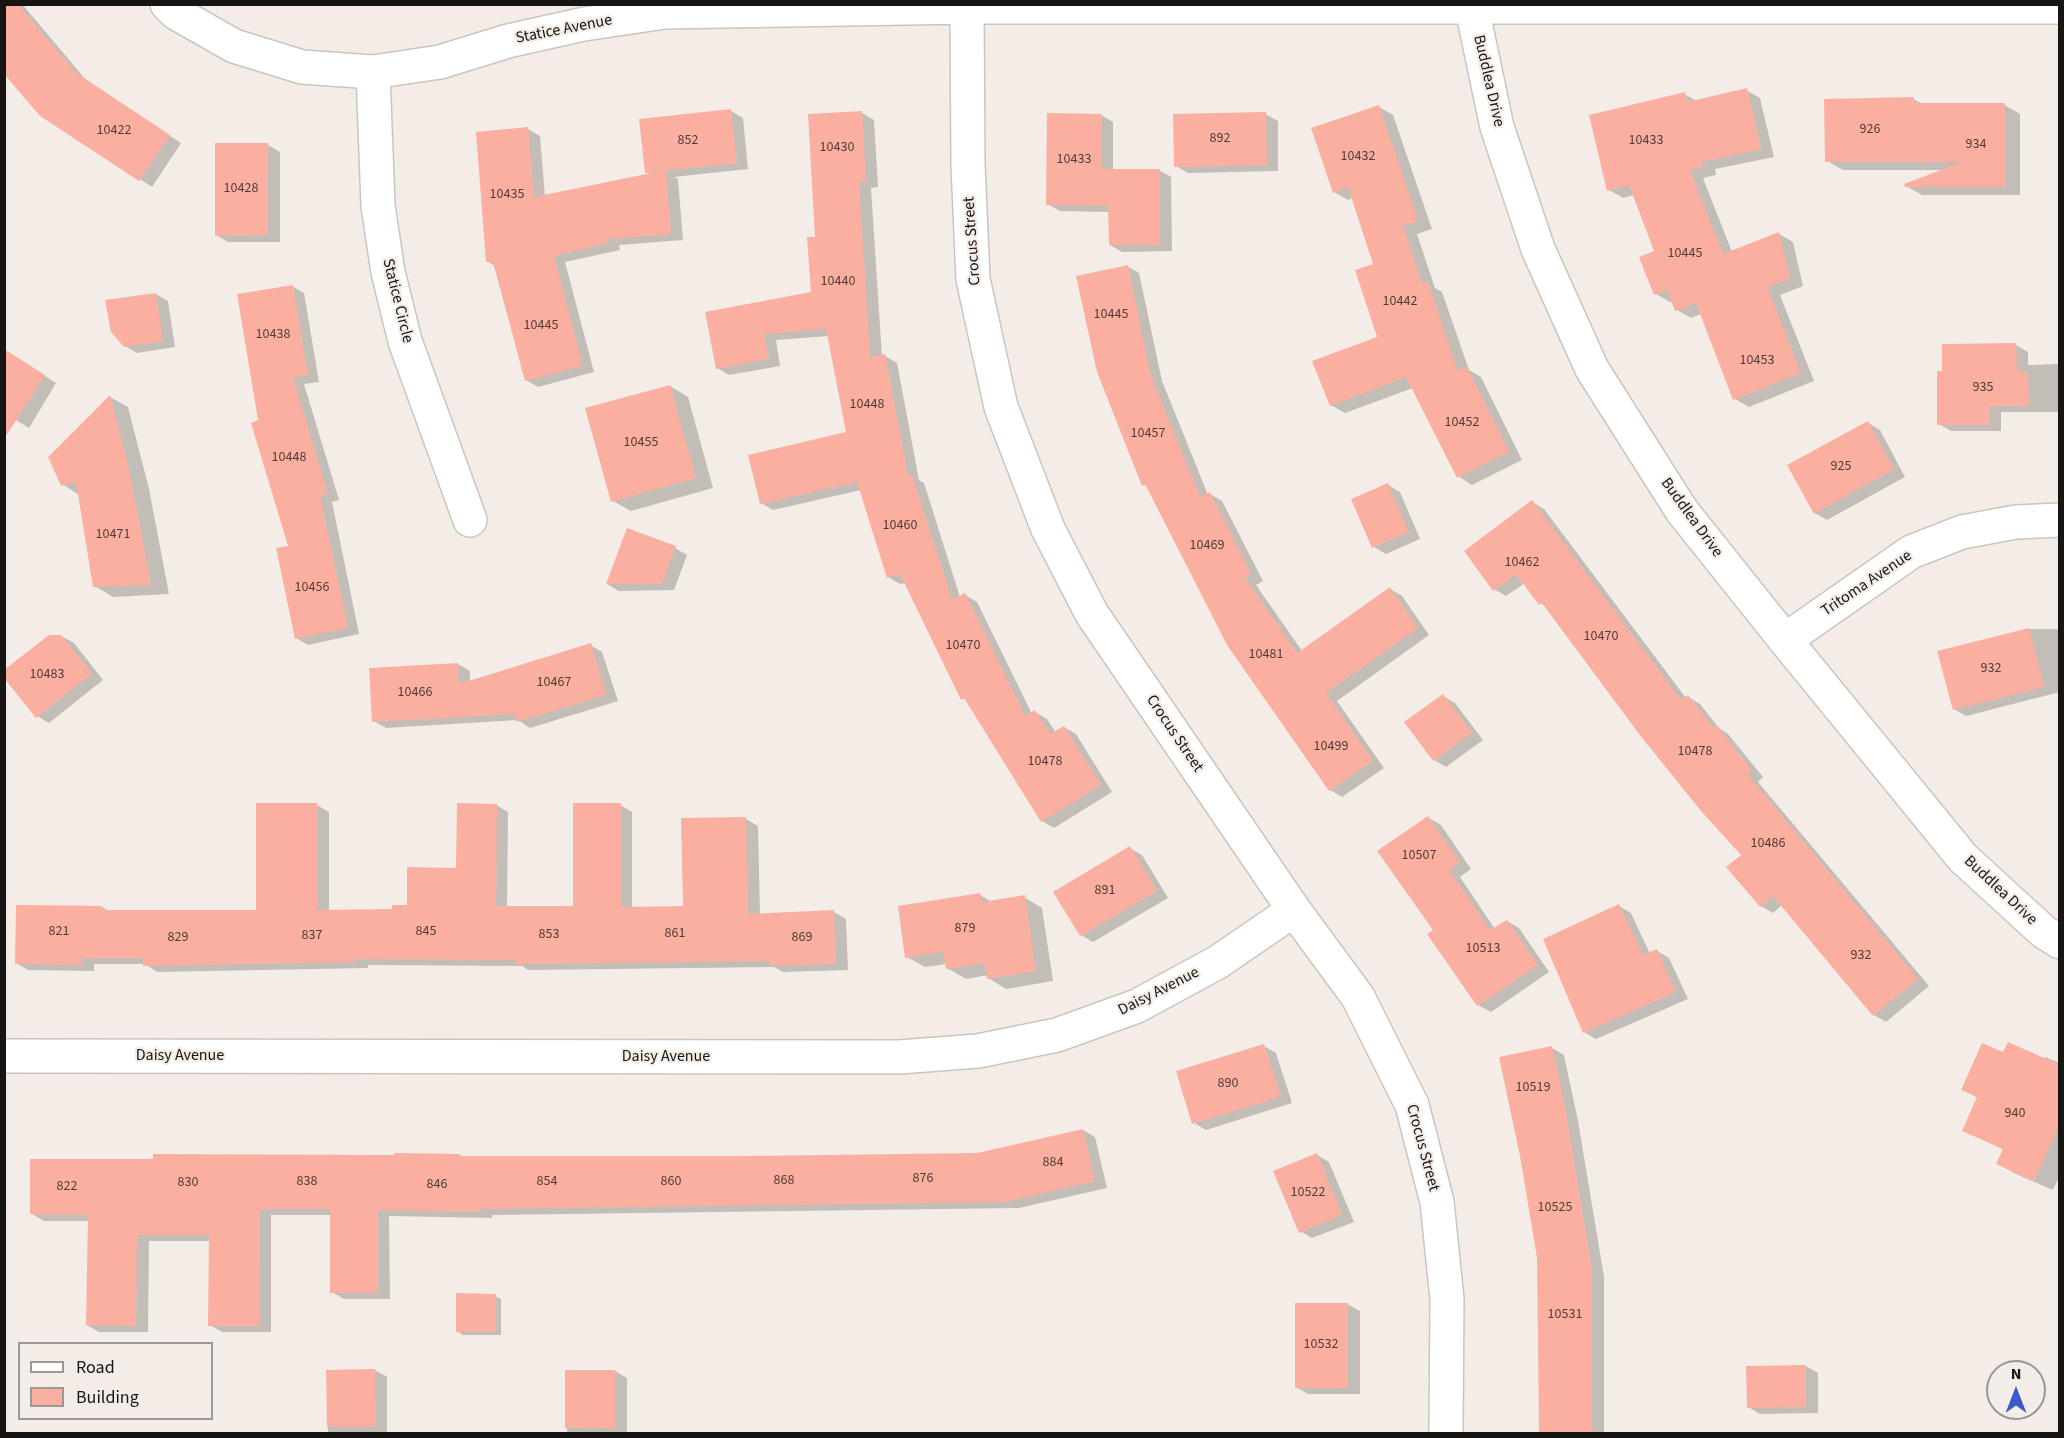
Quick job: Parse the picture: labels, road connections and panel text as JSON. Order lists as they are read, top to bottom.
{
  "streets": {
    "street": [
      "Statice Avenue",
      "Buddlea Drive",
      "Crocus Street",
      "Statice Circle",
      "Tritoma Avenue",
      "Daisy Avenue"
    ]
  },
  "crossings": [
    ["Statice Avenue", "Buddlea Drive"],
    ["Statice Avenue", "Crocus Street"],
    ["Statice Avenue", "Statice Circle"],
    ["Buddlea Drive", "Tritoma Avenue"],
    ["Crocus Street", "Daisy Avenue"]
  ],
  "house_numbers": [
    "926",
    "10422",
    "892",
    "852",
    "10433",
    "934",
    "10430",
    "10432",
    "10433",
    "10428",
    "10435",
    "10445",
    "10440",
    "10442",
    "10445",
    "10445",
    "10438",
    "10453",
    "935",
    "10448",
    "10452",
    "10457",
    "10455",
    "10448",
    "925",
    "10460",
    "10471",
    "10469",
    "10462",
    "10456",
    "10470",
    "10470",
    "10481",
    "932",
    "10483",
    "10467",
    "10466",
    "10499",
    "10478",
    "10478",
    "10486",
    "10507",
    "891",
    "879",
    "821",
    "845",
    "861",
    "853",
    "837",
    "829",
    "869",
    "10513",
    "932",
    "890",
    "10519",
    "940",
    "884",
    "876",
    "868",
    "838",
    "854",
    "860",
    "830",
    "846",
    "822",
    "10522",
    "10525",
    "10531",
    "10532"
  ],
  "legend": ["Road", "Building"],
  "north": "top"
}
